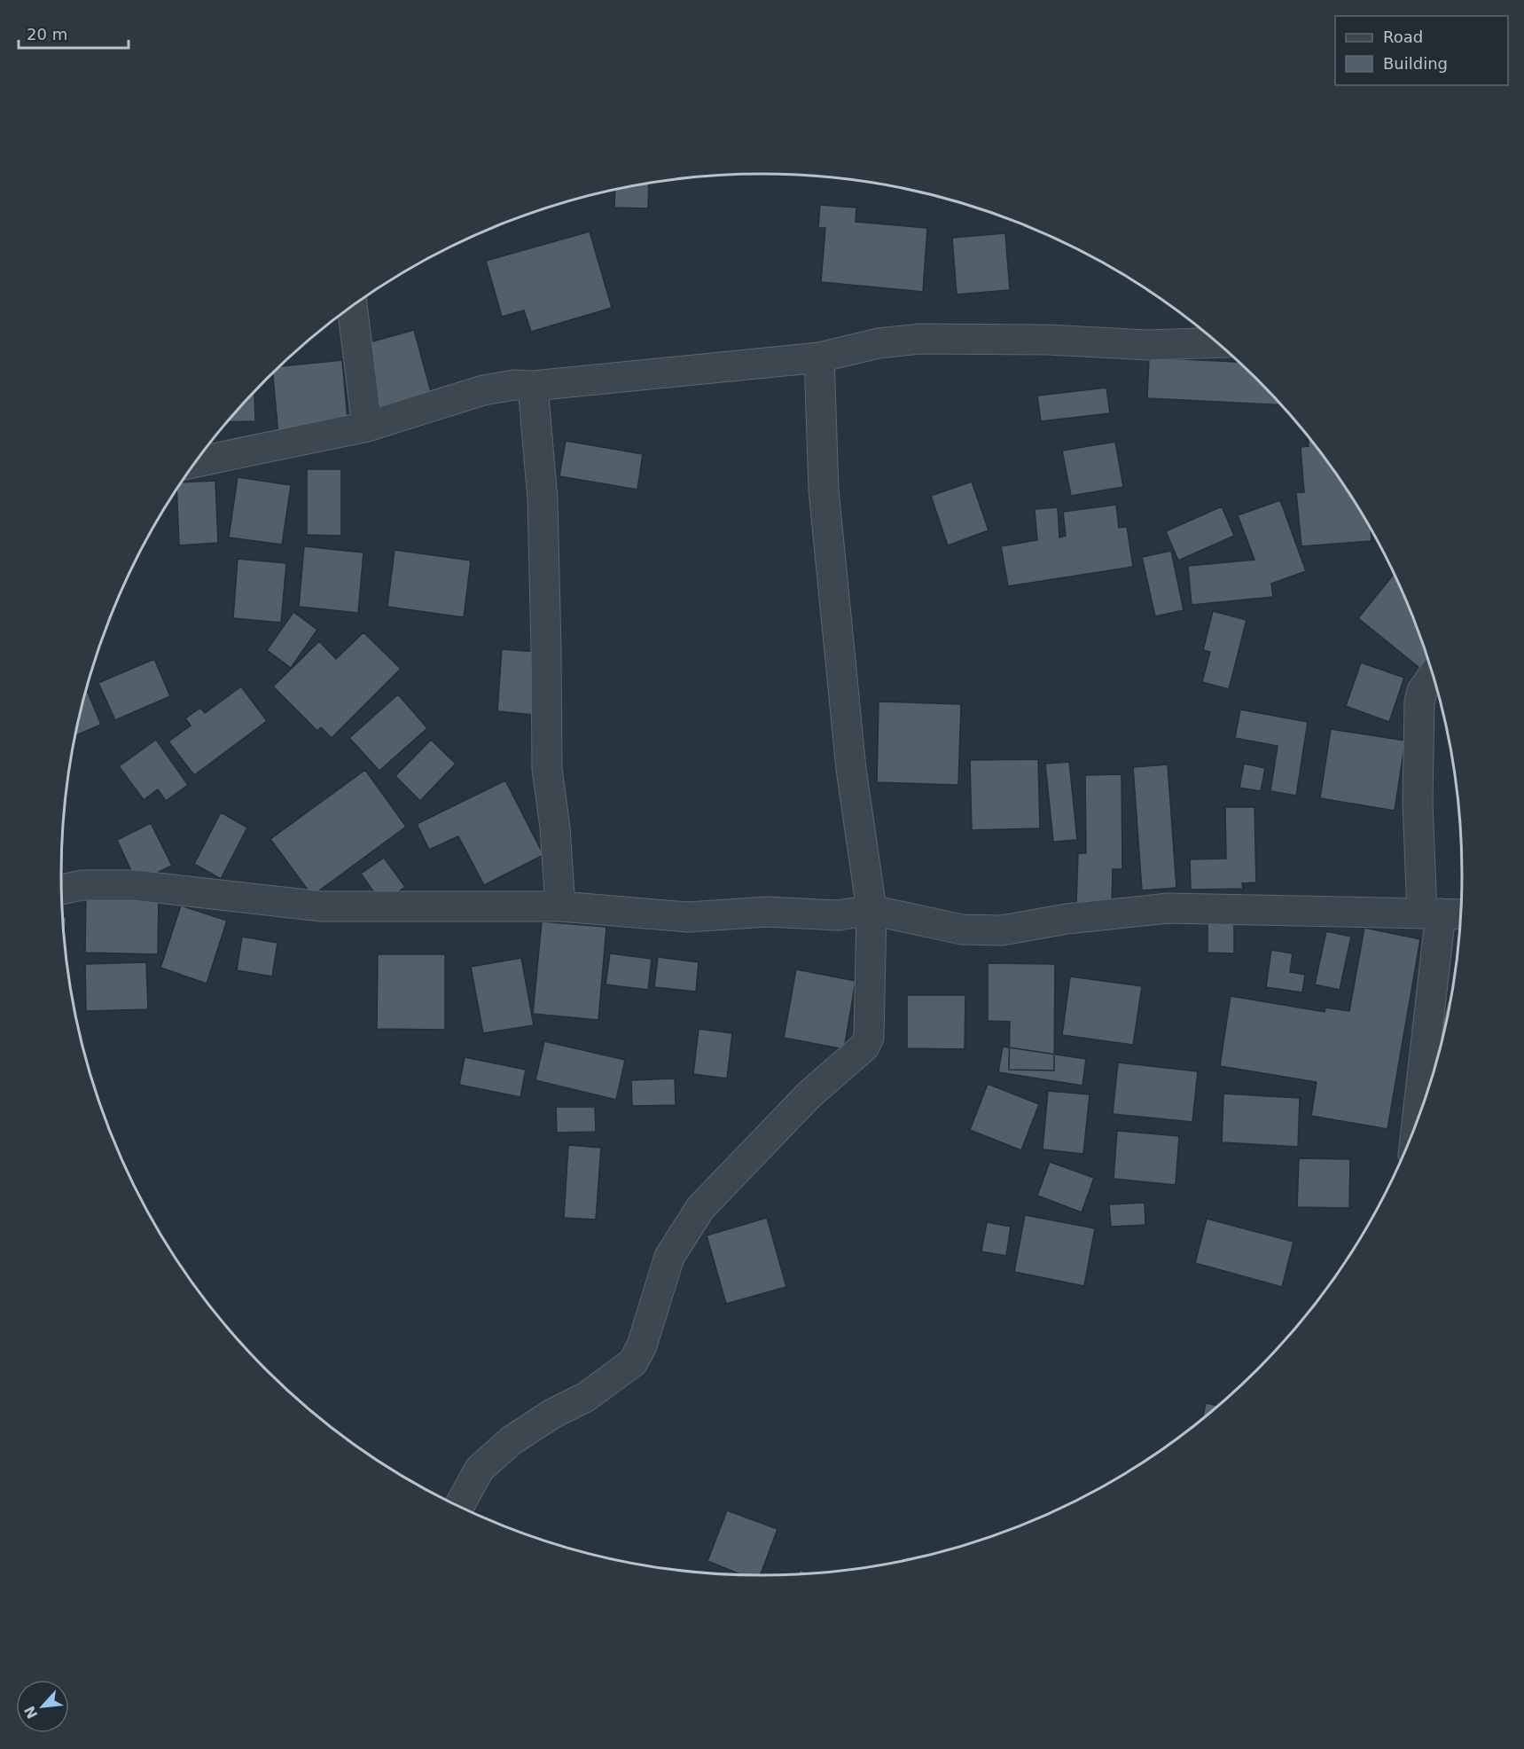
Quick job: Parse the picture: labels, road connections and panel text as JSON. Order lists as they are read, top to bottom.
{
  "legend": ["Road", "Building"],
  "scale_bar": "20 m",
  "north": "bottom left"
}
